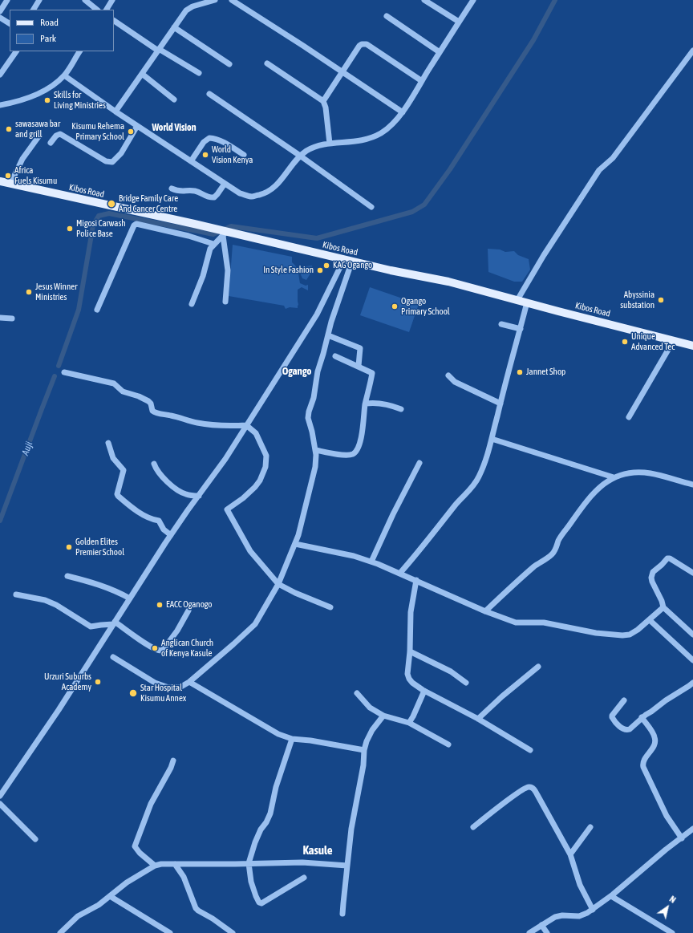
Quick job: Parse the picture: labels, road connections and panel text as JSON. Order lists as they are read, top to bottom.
{
  "streets": {
    "main road": ["Kibos Road"]
  },
  "districts": ["World Vision", "Ogango", "Kasule"],
  "water": ["Auji"],
  "places": [
    "Skills for Living Ministries",
    "sawasawa bar and grill",
    "Kisumu Rehema Primary School",
    "World Vision Kenya",
    "Africa Fuels Kisumu",
    "Bridge Family Care And Cancer Centre",
    "Migosi Carwash Police Base",
    "KAG Ogango",
    "In Style Fashion",
    "Jesus Winner Ministries",
    "Abyssinia substation",
    "Ogango Primary School",
    "Unique Advanced Tec",
    "Jannet Shop",
    "Golden Elites Premier School",
    "EACC Oganogo",
    "Anglican Church of Kenya Kasule",
    "Urzuri Suburbs Academy",
    "Star Hospital Kisumu Annex"
  ],
  "legend": ["Road", "Park"],
  "north": "top right"
}
